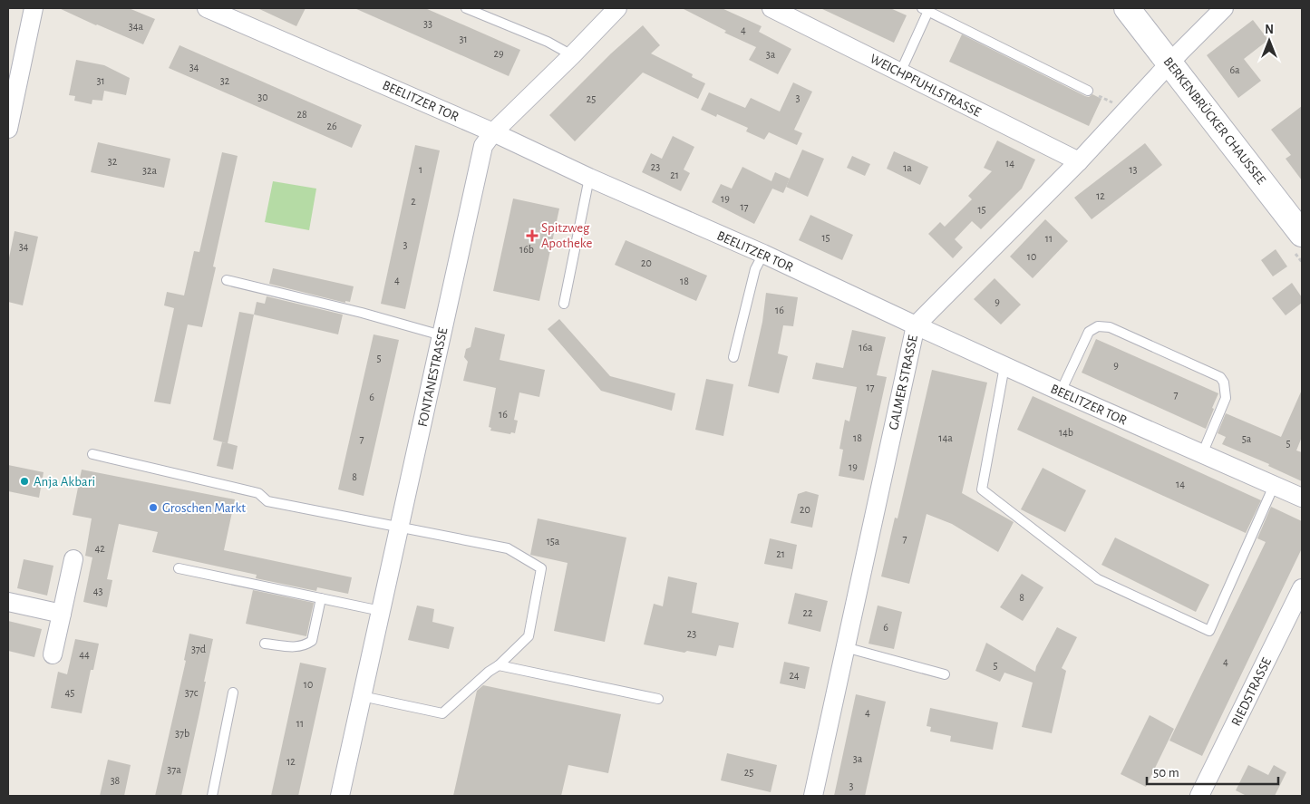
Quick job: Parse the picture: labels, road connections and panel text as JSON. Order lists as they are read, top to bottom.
{
  "streets": {
    "main road": ["BERKENBRÜCKER CHAUSSEE"],
    "street": [
      "WEICHPFUHLSTRASSE",
      "BEELITZER TOR",
      "FONTANESTRASSE",
      "GALMER STRASSE",
      "RIEDSTRASSE"
    ]
  },
  "crossings": [
    ["WEICHPFUHLSTRASSE", "GALMER STRASSE"],
    ["BEELITZER TOR", "FONTANESTRASSE"],
    ["BEELITZER TOR", "GALMER STRASSE"],
    ["BERKENBRÜCKER CHAUSSEE", "GALMER STRASSE"]
  ],
  "places": {
    "health": ["Spitzweg Apotheke"],
    "other": ["Anja Akbari", "Groschen Markt"]
  },
  "house_numbers": [
    "33",
    "34a",
    "4",
    "31",
    "29",
    "3a",
    "34",
    "6a",
    "31",
    "32",
    "30",
    "3",
    "25",
    "28",
    "26",
    "32",
    "14",
    "23",
    "1a",
    "1",
    "13",
    "32a",
    "21",
    "12",
    "19",
    "2",
    "17",
    "15",
    "15",
    "11",
    "3",
    "34",
    "16b",
    "10",
    "20",
    "4",
    "18",
    "9",
    "16",
    "16a",
    "5",
    "9",
    "17",
    "7",
    "6",
    "16",
    "14b",
    "18",
    "14a",
    "7",
    "5a",
    "5",
    "19",
    "8",
    "14",
    "20",
    "7",
    "15a",
    "42",
    "21",
    "43",
    "8",
    "22",
    "6",
    "23",
    "37d",
    "44",
    "4",
    "5",
    "24",
    "10",
    "45",
    "37c",
    "4",
    "11",
    "37b",
    "3a",
    "12",
    "37a",
    "25",
    "38",
    "3"
  ],
  "scale_bar": "50 m",
  "north": "top"
}
